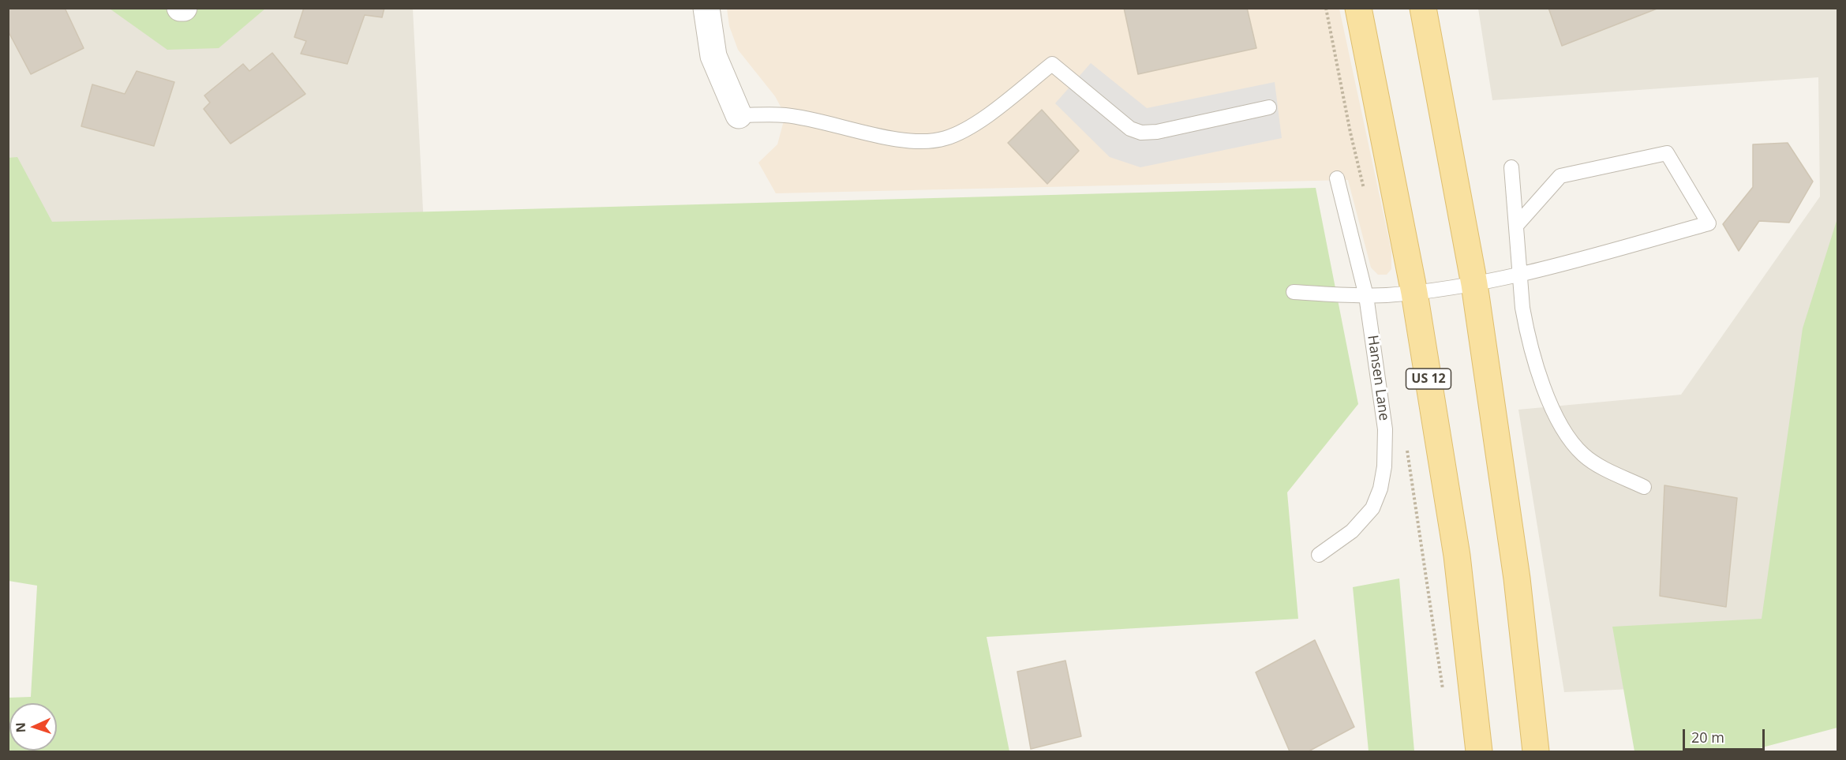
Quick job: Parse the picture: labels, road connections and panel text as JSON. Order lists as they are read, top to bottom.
{
  "streets": {
    "main road": ["US 12"],
    "lane": ["Hansen Lane"]
  },
  "scale_bar": "20 m",
  "north": "left"
}
